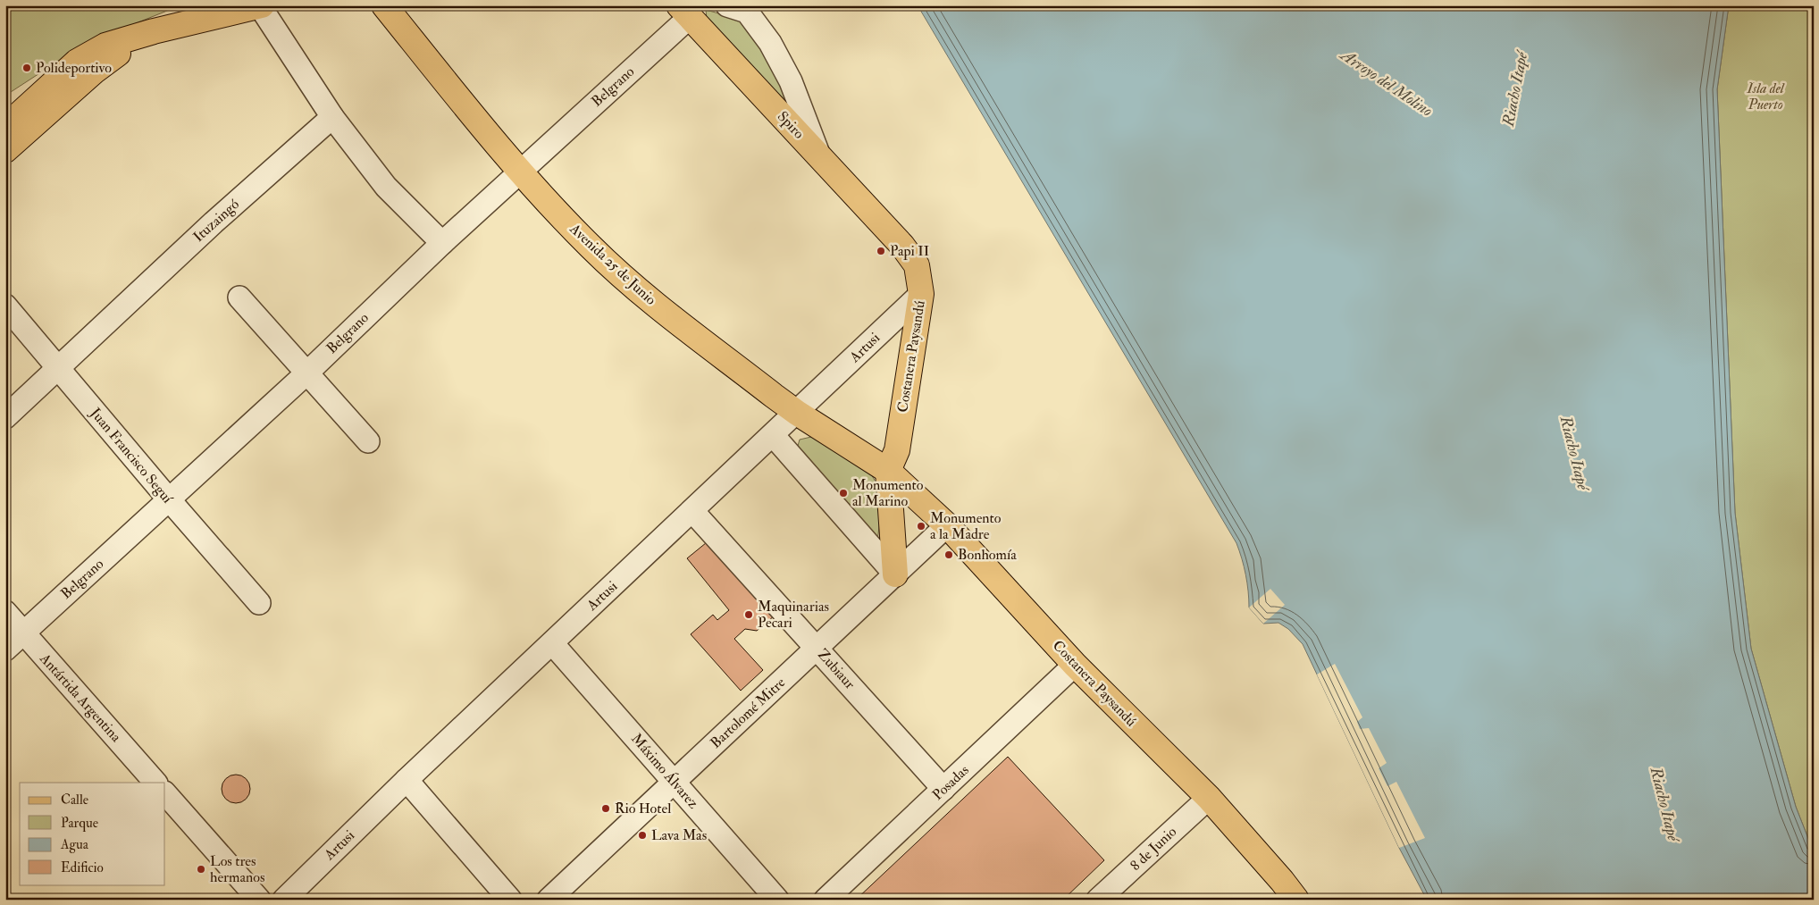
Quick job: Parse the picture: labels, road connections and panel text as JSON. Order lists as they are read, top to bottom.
{
  "streets": {
    "main road": ["Spiro", "Avenida 25 de Junio", "Costanera Paysandú"],
    "street": [
      "Belgrano",
      "Ituzaingó",
      "Artusi",
      "Juan Francisco Seguí",
      "Zubiaur",
      "Antártida Argentina",
      "Bartolomé Mitre",
      "Máximo Álvarez",
      "Posadas",
      "8 de Junio"
    ]
  },
  "crossings": [
    ["Belgrano", "Spiro"],
    ["Belgrano", "Avenida 25 de Junio"],
    ["Belgrano", "Juan Francisco Seguí"],
    ["Belgrano", "Antártida Argentina"],
    ["Spiro", "Costanera Paysandú"],
    ["Ituzaingó", "Juan Francisco Seguí"],
    ["Avenida 25 de Junio", "Artusi"],
    ["Avenida 25 de Junio", "Costanera Paysandú"],
    ["Artusi", "Costanera Paysandú"],
    ["Artusi", "Zubiaur"],
    ["Artusi", "Máximo Álvarez"],
    ["Costanera Paysandú", "Bartolomé Mitre"],
    ["Costanera Paysandú", "Posadas"],
    ["Costanera Paysandú", "8 de Junio"],
    ["Zubiaur", "Bartolomé Mitre"],
    ["Zubiaur", "Posadas"],
    ["Bartolomé Mitre", "Máximo Álvarez"]
  ],
  "water": ["Arroyo del Molino", "Riacho Itapé"],
  "parks": ["Isla del Puerto"],
  "places": [
    "Polideportivo",
    "Papi II",
    "Monumento al Marino",
    "Monumento a la Madre",
    "Bonhomía",
    "Maquinarias Pecari",
    "Rio Hotel",
    "Lava Mas",
    "Los tres hermanos"
  ],
  "legend": [
    "Calle",
    "Parque",
    "Agua",
    "Edificio"
  ]
}
